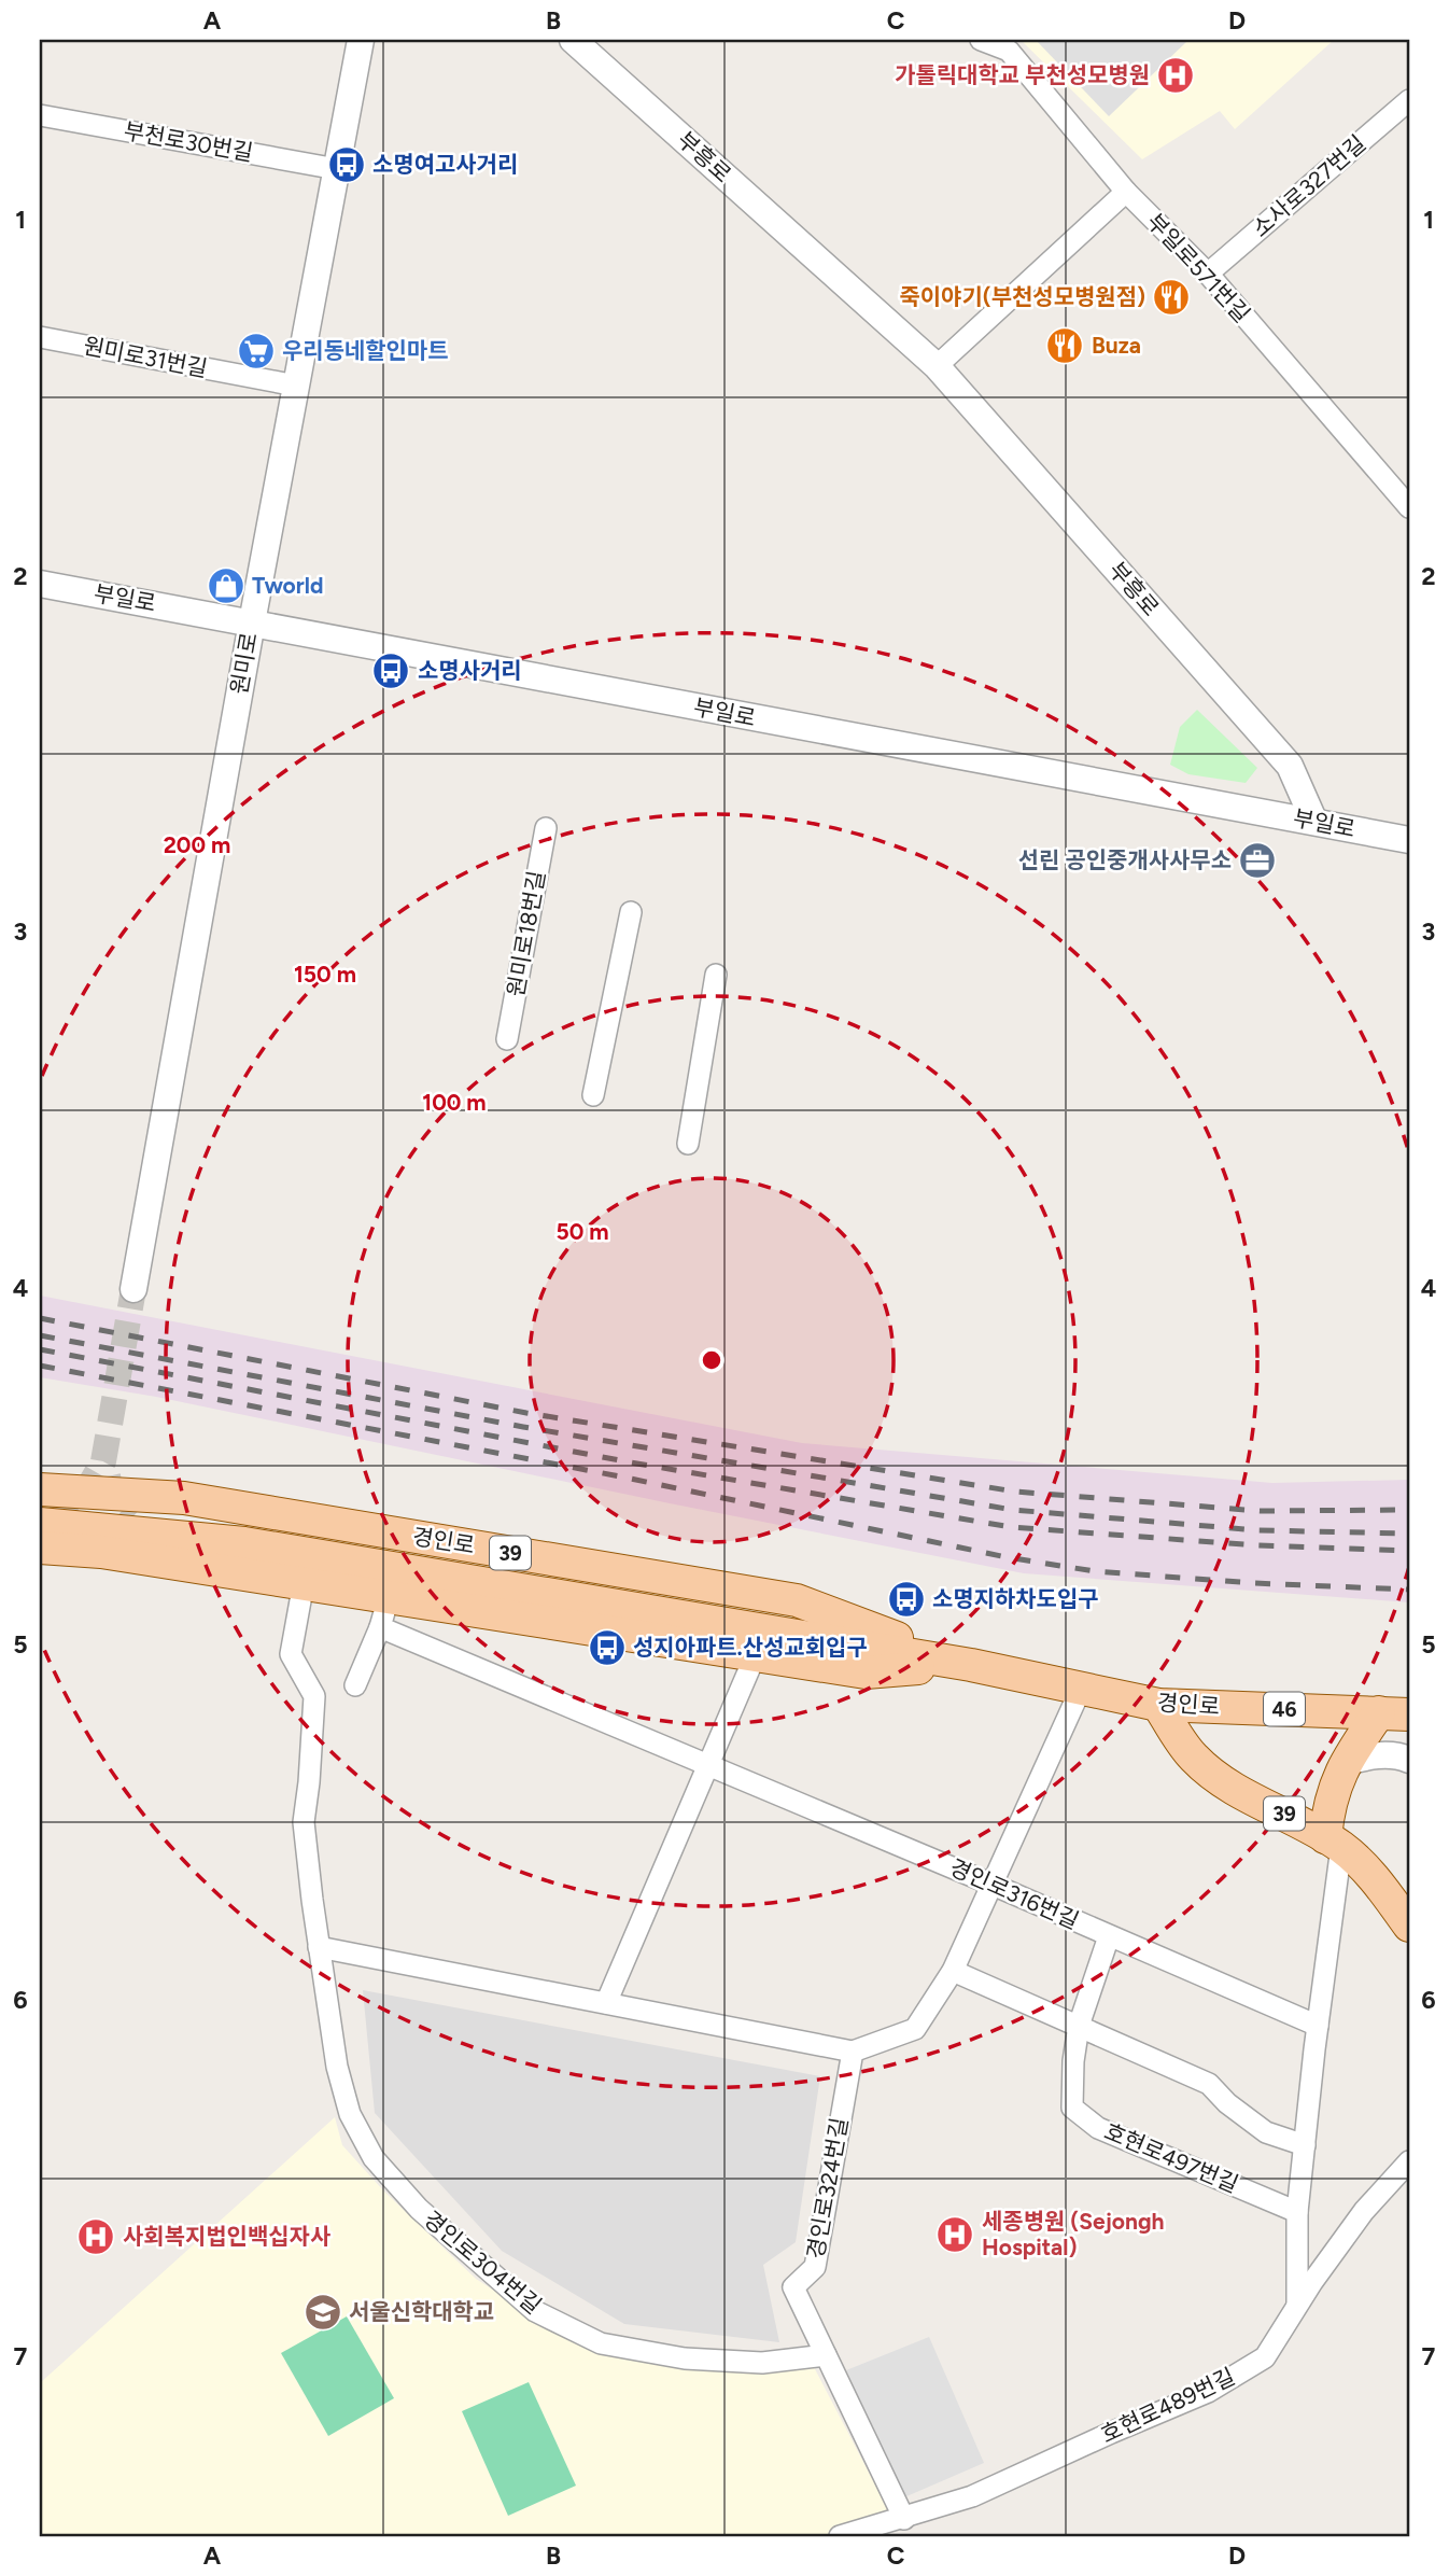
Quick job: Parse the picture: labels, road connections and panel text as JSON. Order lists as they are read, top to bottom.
{
  "streets": {
    "main road": ["경인로", "39", "46"],
    "street": [
      "부천로30번길",
      "부흥로",
      "소사로327번길",
      "부일로571번길",
      "원미로31번길",
      "부일로",
      "원미로",
      "원미로18번길",
      "경인로316번길",
      "호현로497번길",
      "경인로324번길",
      "경인로304번길",
      "호현로489번길"
    ]
  },
  "crossings": [
    ["부천로30번길", "원미로"],
    ["부흥로", "부일로"],
    ["소사로327번길", "부일로571번길"],
    ["원미로31번길", "원미로"],
    ["부일로", "원미로"],
    ["경인로", "39"],
    ["경인로", "경인로304번길"],
    ["경인로324번길", "경인로304번길"],
    ["경인로324번길", "호현로489번길"]
  ],
  "places": {
    "hospital": ["가톨릭대학교 부천성모병원", "세종병원 (Sejongh Hospital)", "사회복지법인백십자사"],
    "bus stop": [
      "소명여고사거리",
      "소명사거리",
      "소명지하차도입구",
      "성지아파트.산성교회입구"
    ],
    "restaurant": ["죽이야기(부천성모병원점)", "Buza"],
    "supermarket": ["우리동네할인마트"],
    "shop": ["Tworld"],
    "office": ["선린 공인중개사사무소"],
    "school or university": ["서울신학대학교"]
  },
  "grid": {
    "columns": [
      "A",
      "B",
      "C",
      "D"
    ],
    "rows": [
      "1",
      "2",
      "3",
      "4",
      "5",
      "6",
      "7"
    ]
  },
  "rings": [
    "200 m",
    "150 m",
    "100 m",
    "50 m"
  ]
}
